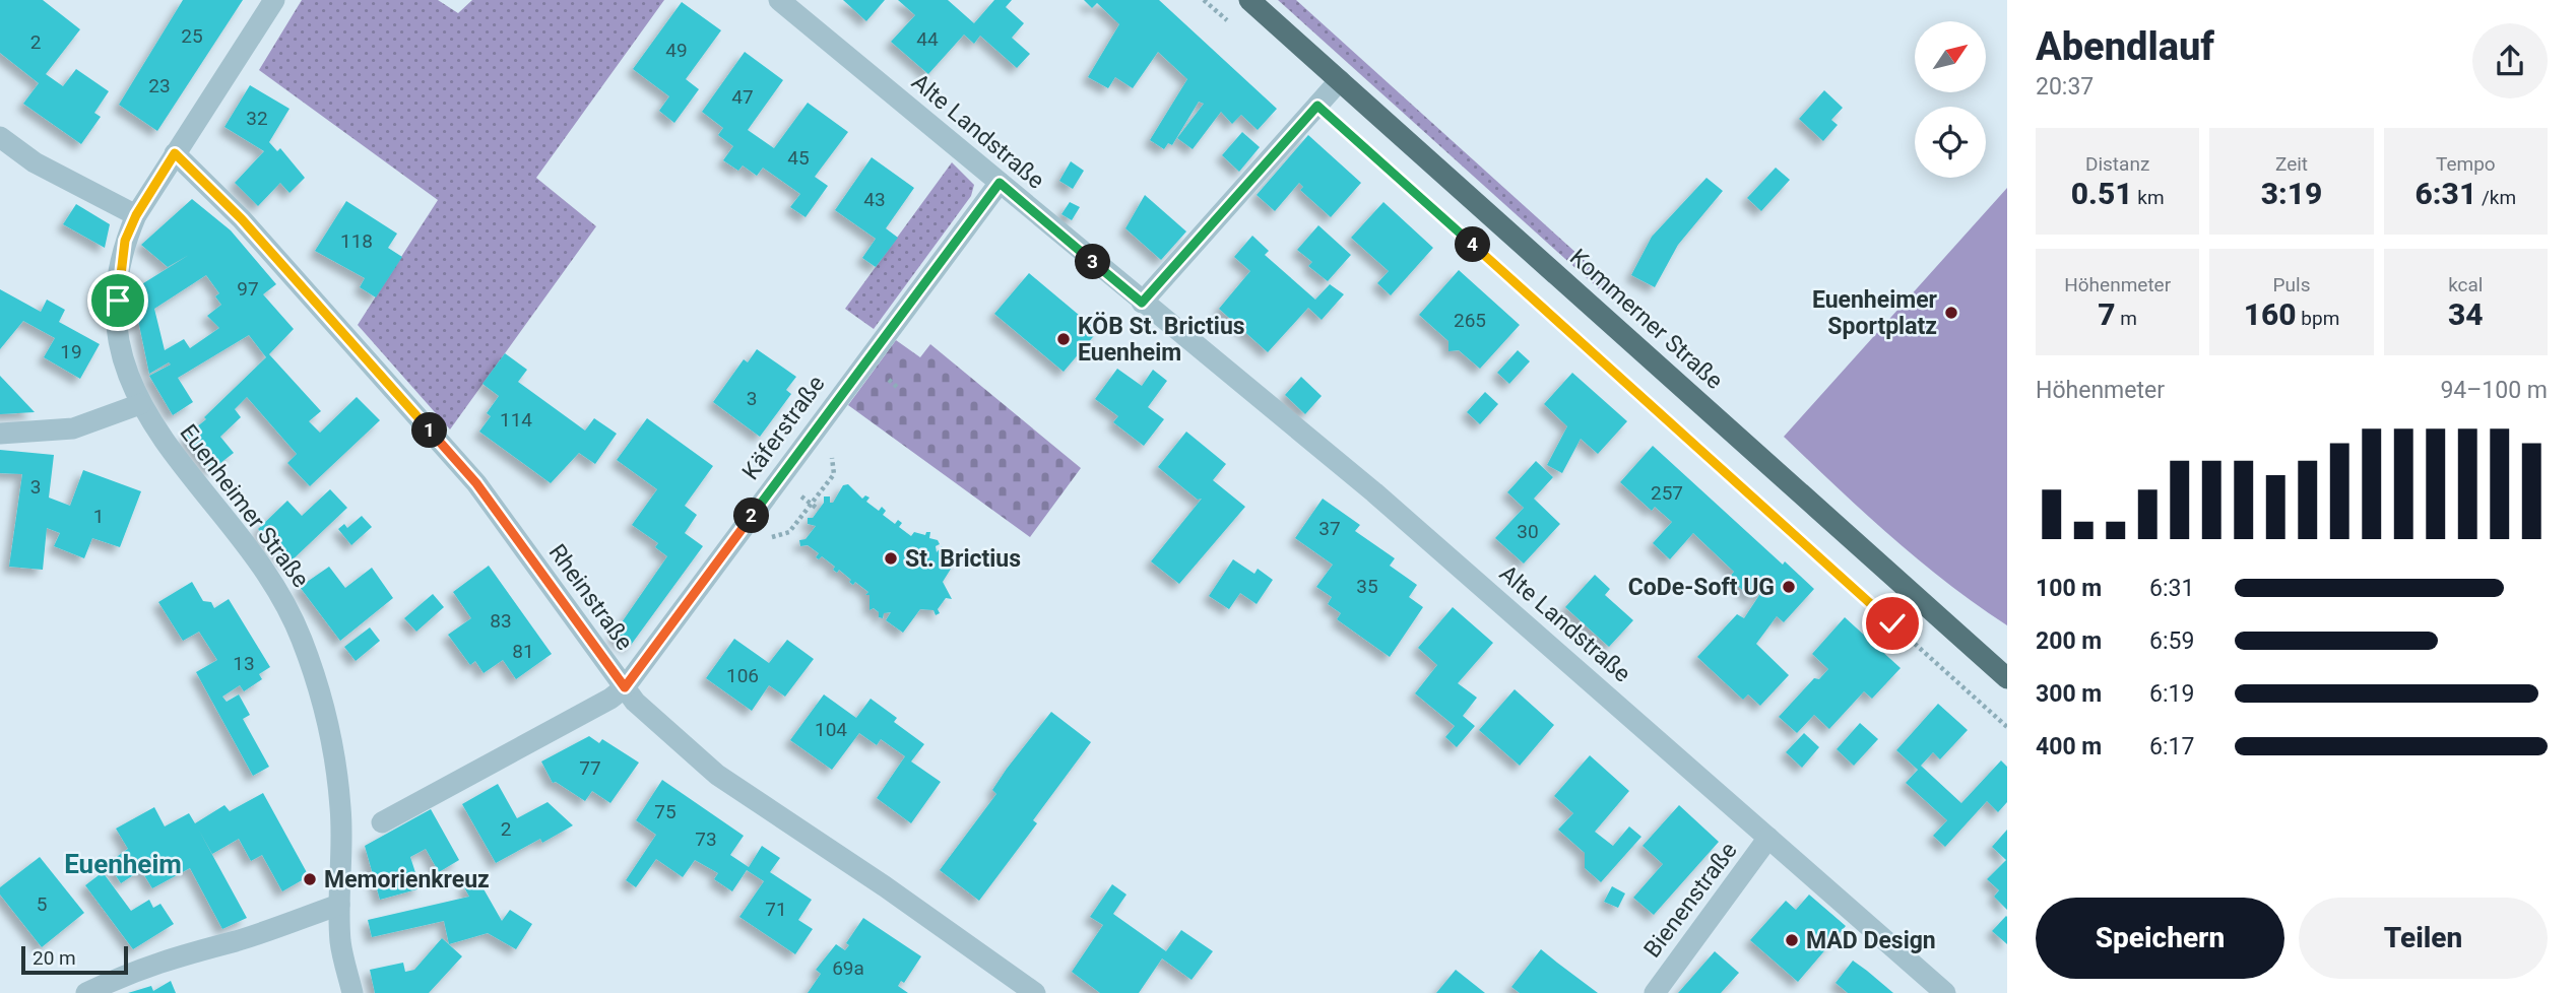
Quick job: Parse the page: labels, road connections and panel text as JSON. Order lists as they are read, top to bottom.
{
  "streets": {
    "main road": ["Kommerner Straße"],
    "street": [
      "Alte Landstraße",
      "Käferstraße",
      "Euenheimer Straße",
      "Rheinstraße",
      "Bienenstraße"
    ]
  },
  "crossings": [
    ["Alte Landstraße", "Käferstraße"],
    ["Alte Landstraße", "Bienenstraße"],
    ["Käferstraße", "Rheinstraße"],
    ["Euenheimer Straße", "Rheinstraße"]
  ],
  "districts": ["Euenheim"],
  "places": [
    "Euenheimer Sportplatz",
    "KÖB St. Brictius Euenheim",
    "St. Brictius",
    "CoDe-Soft UG",
    "Memorienkreuz",
    "MAD Design"
  ],
  "house_numbers": [
    "25",
    "44",
    "2",
    "49",
    "23",
    "47",
    "32",
    "45",
    "43",
    "118",
    "97",
    "265",
    "19",
    "3",
    "114",
    "3",
    "257",
    "1",
    "37",
    "30",
    "35",
    "83",
    "81",
    "13",
    "106",
    "104",
    "77",
    "75",
    "2",
    "73",
    "5",
    "71",
    "69a"
  ],
  "scale_bar": "20 m",
  "north": "top right",
  "page": {
    "heading": ["Abendlauf", "20:37"],
    "stats": [
      ["Distanz", "0.51 km"],
      ["Zeit", "3:19"],
      ["Tempo", "6:31 /km"],
      ["Höhenmeter", "7 m"],
      ["Puls", "160 bpm"],
      ["kcal", "34"]
    ],
    "pins": [
      "4",
      "3",
      "1",
      "2"
    ],
    "chart": ["Höhenmeter", "94–100 m"],
    "list": [
      {
        "name": "100 m",
        "note": "6:31"
      },
      {
        "name": "200 m",
        "note": "6:59"
      },
      {
        "name": "300 m",
        "note": "6:19"
      },
      {
        "name": "400 m",
        "note": "6:17"
      }
    ],
    "buttons": ["Speichern", "Teilen"],
    "scale": "20 m"
  }
}
